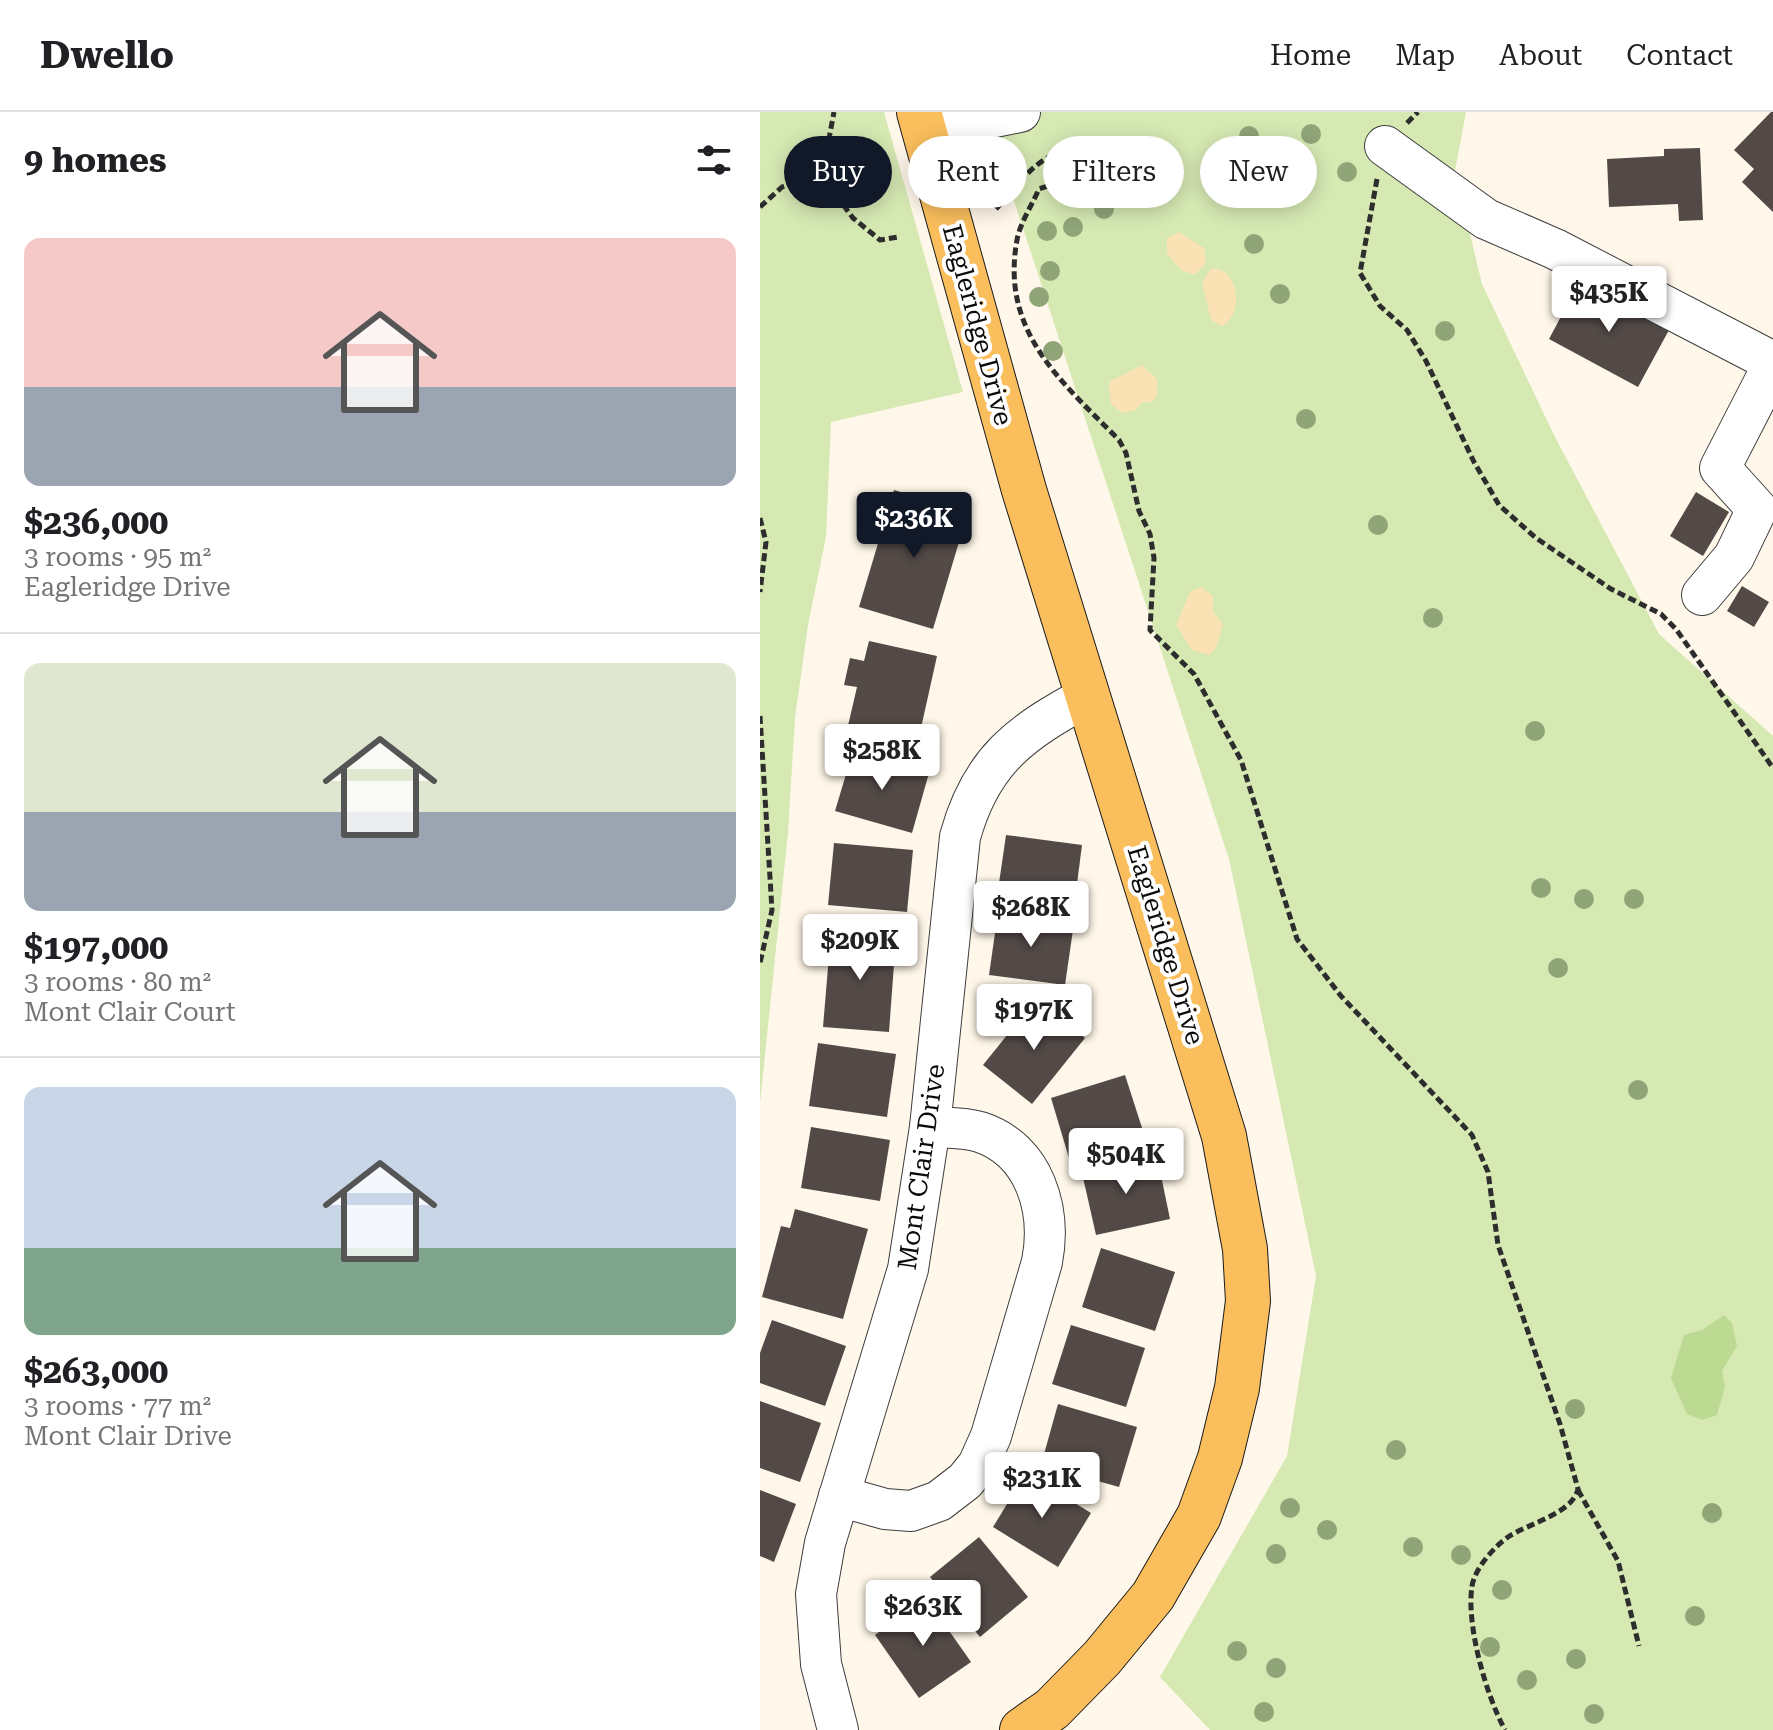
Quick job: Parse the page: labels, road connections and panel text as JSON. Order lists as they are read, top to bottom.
{
  "streets": {
    "main road": ["Eagleridge Drive"],
    "street": ["Mont Clair Drive"]
  },
  "crossings": [
    ["Eagleridge Drive", "Mont Clair Drive"]
  ],
  "page": {
    "header": "Dwello",
    "nav": [
      "Home",
      "Map",
      "About",
      "Contact"
    ],
    "heading": "9 homes",
    "chip": [
      "Buy",
      "Rent",
      "Filters",
      "New"
    ],
    "list": [
      {
        "name": "$236,000",
        "note": "3 rooms · 95 m² · Eagleridge Drive"
      },
      {
        "name": "$197,000",
        "note": "3 rooms · 80 m² · Mont Clair Court"
      },
      {
        "name": "$263,000",
        "note": "3 rooms · 77 m² · Mont Clair Drive"
      }
    ],
    "price": [
      "$435K",
      "$236K",
      "$258K",
      "$268K",
      "$209K",
      "$197K",
      "$504K",
      "$231K",
      "$263K"
    ]
  }
}
